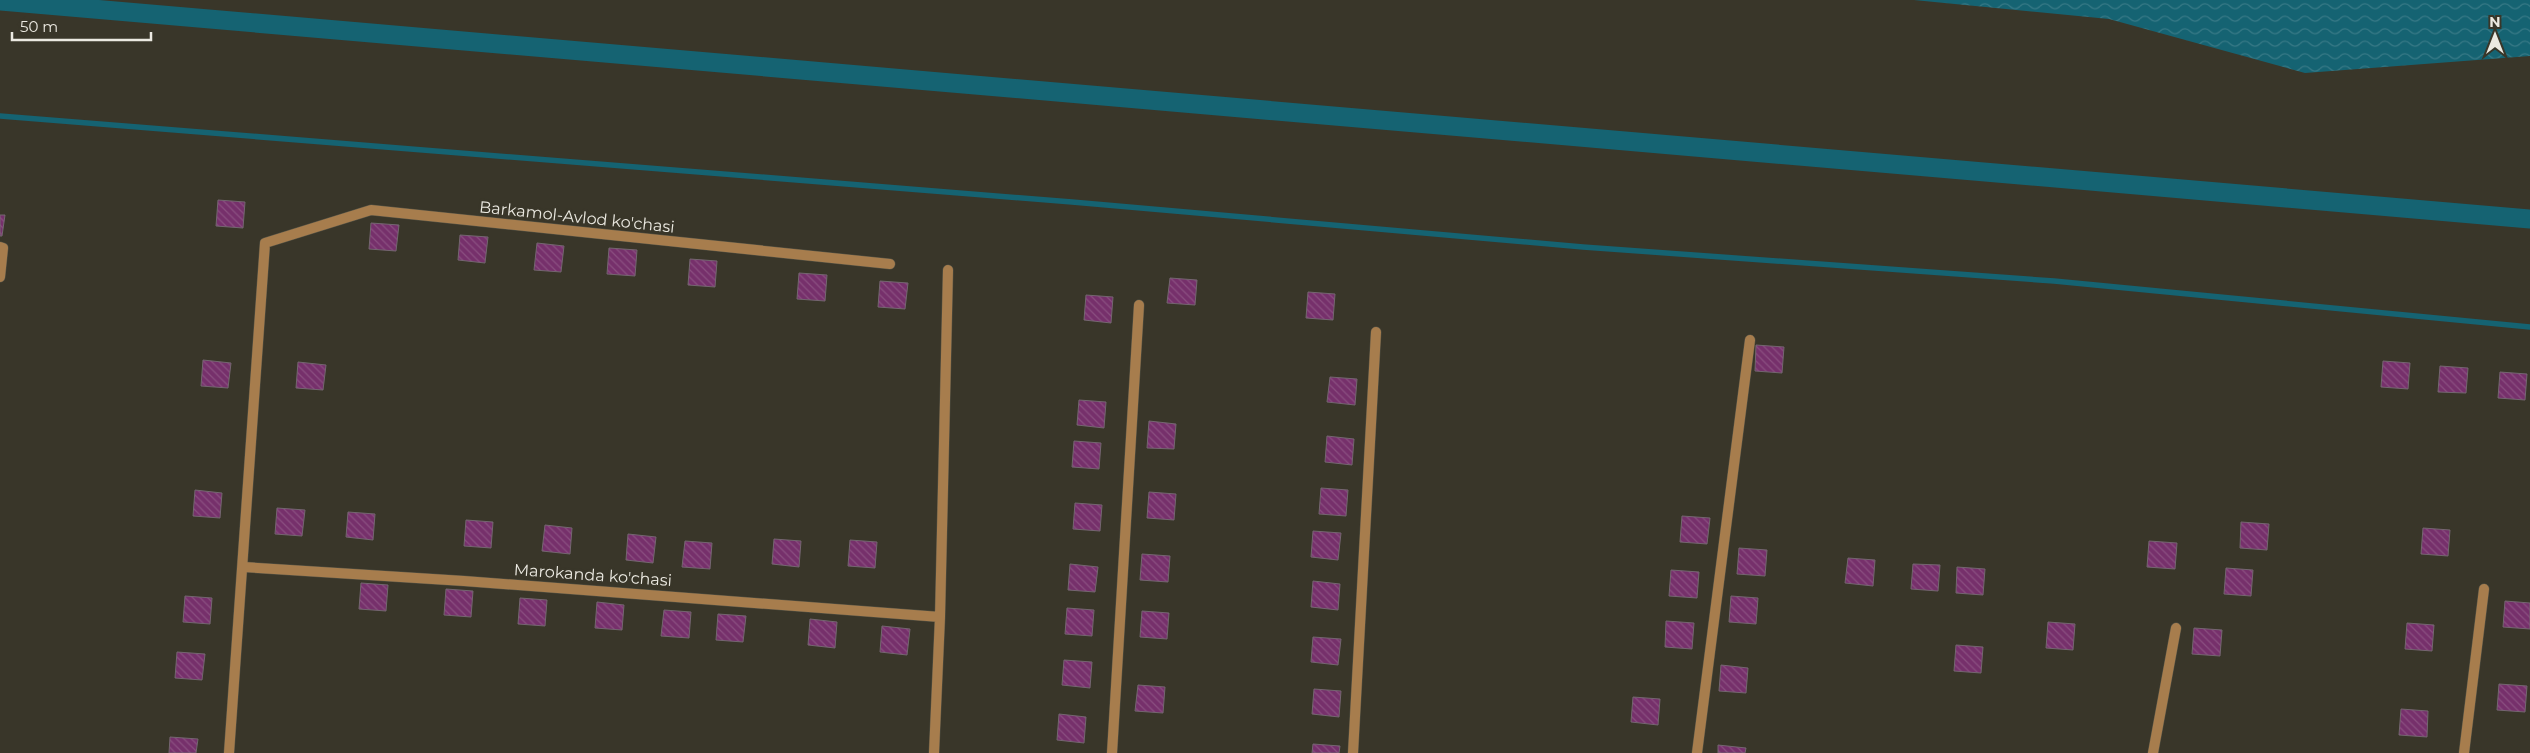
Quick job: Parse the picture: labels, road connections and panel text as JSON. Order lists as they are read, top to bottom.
{
  "streets": {
    "street": ["Barkamol-Avlod ko'chasi", "Marokanda ko'chasi"]
  },
  "crossings": [
    ["Barkamol-Avlod ko'chasi", "Marokanda ko'chasi"]
  ],
  "scale_bar": "50 m",
  "north": "top"
}
